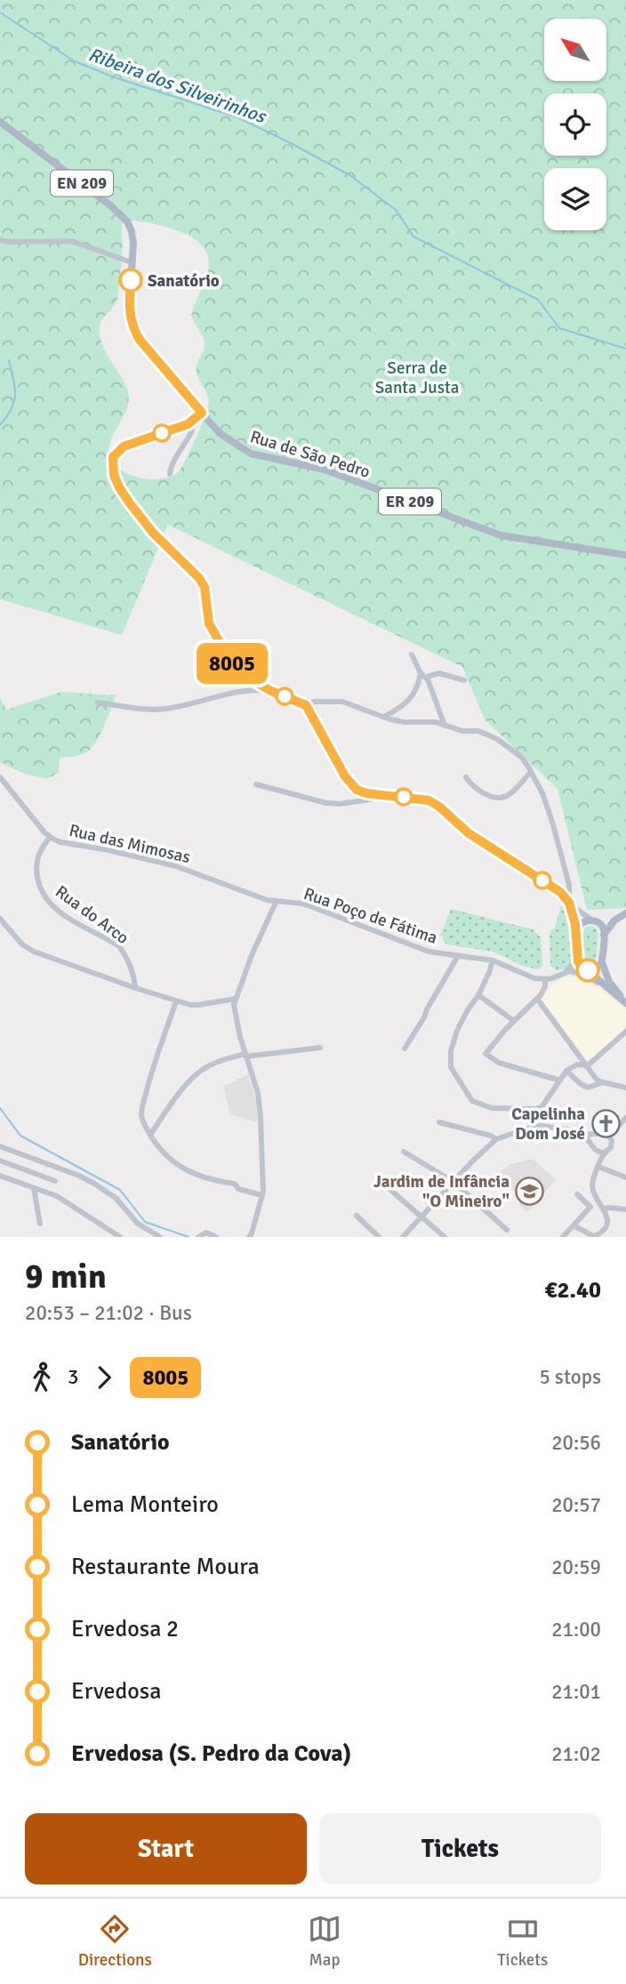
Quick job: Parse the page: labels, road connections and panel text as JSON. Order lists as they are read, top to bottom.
{
  "streets": {
    "main road": ["EN 209", "Rua de São Pedro", "ER 209"],
    "street": ["Rua das Mimosas", "Rua do Arco", "Rua Poço de Fátima"]
  },
  "crossings": [
    ["EN 209", "Rua de São Pedro"],
    ["Rua das Mimosas", "Rua do Arco"],
    ["Rua das Mimosas", "Rua Poço de Fátima"]
  ],
  "water": ["Ribeira dos Silveirinhos"],
  "parks": ["Serra de Santa Justa"],
  "places": {
    "other": ["Sanatório"],
    "church": ["Capelinha Dom José"],
    "school or university": ["Jardim de Infância \"O Mineiro\""]
  },
  "lines": ["bus line 8005"],
  "north": "top left",
  "page": {
    "on_map": "8005",
    "heading": ["9 min", "20:53 – 21:02 · Bus", "€2.40"],
    "legs": ["3", "8005", "5 stops"],
    "list": [
      {
        "name": "Sanatório",
        "value": "20:56"
      },
      {
        "name": "Lema Monteiro",
        "value": "20:57"
      },
      {
        "name": "Restaurante Moura",
        "value": "20:59"
      },
      {
        "name": "Ervedosa 2",
        "value": "21:00"
      },
      {
        "name": "Ervedosa",
        "value": "21:01"
      },
      {
        "name": "Ervedosa (S. Pedro da Cova)",
        "value": "21:02"
      }
    ],
    "buttons": ["Start", "Tickets"],
    "tabs": ["Directions", "Map", "Tickets"]
  }
}
